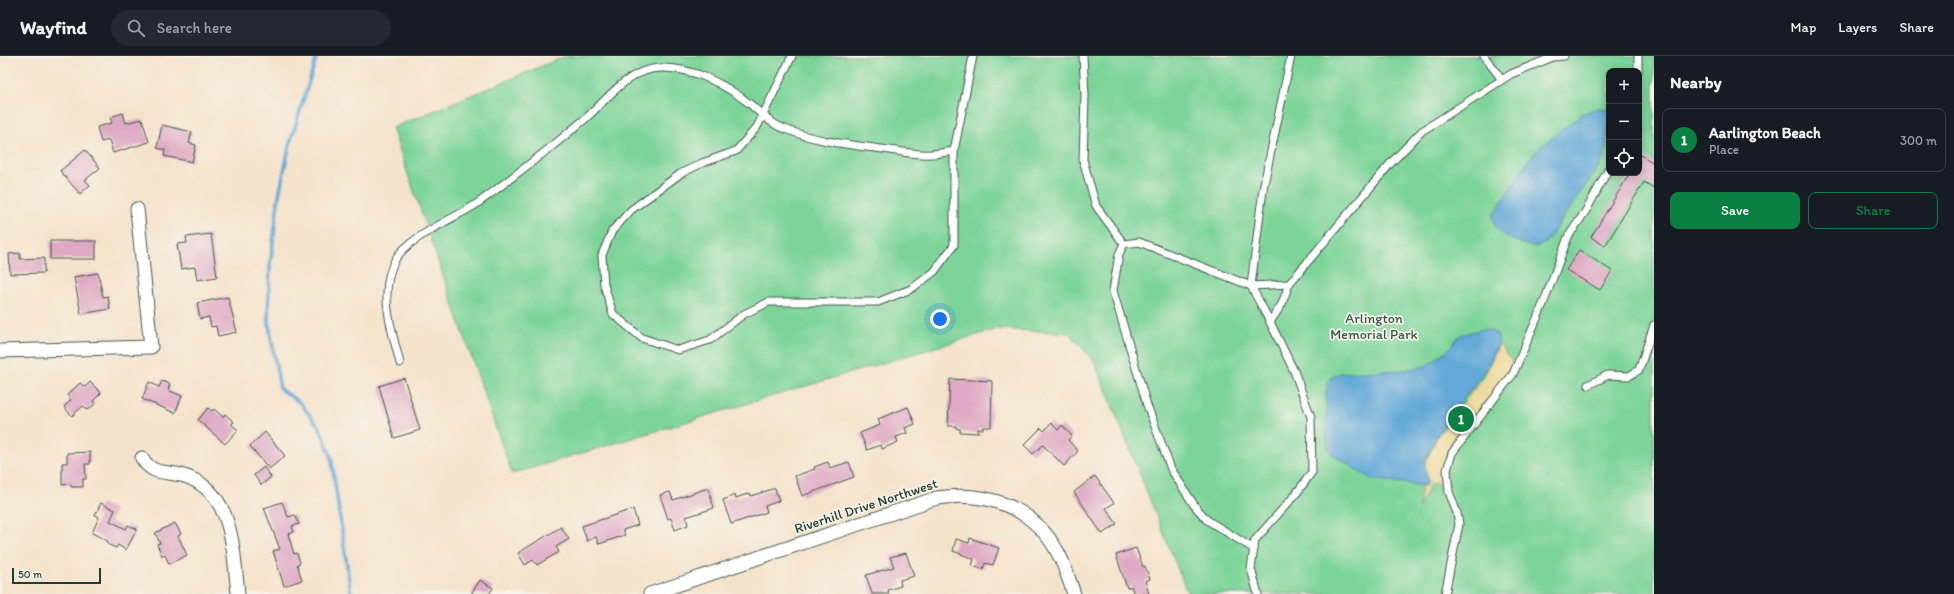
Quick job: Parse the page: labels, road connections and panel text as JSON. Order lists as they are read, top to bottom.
{
  "streets": {
    "street": ["Riverhill Drive Northwest"]
  },
  "parks": ["Arlington Memorial Park"],
  "scale_bar": "50 m",
  "page": {
    "header": "Wayfind",
    "search": "Search here",
    "nav": ["Map", "Layers", "Share"],
    "heading": "Nearby",
    "map_buttons": ["+", "−"],
    "list": [
      {
        "mark": "1",
        "name": "Aarlington Beach",
        "note": "Place",
        "value": "300 m"
      }
    ],
    "buttons": ["Save", "Share"],
    "pins": "1",
    "scale": "50 m"
  }
}
